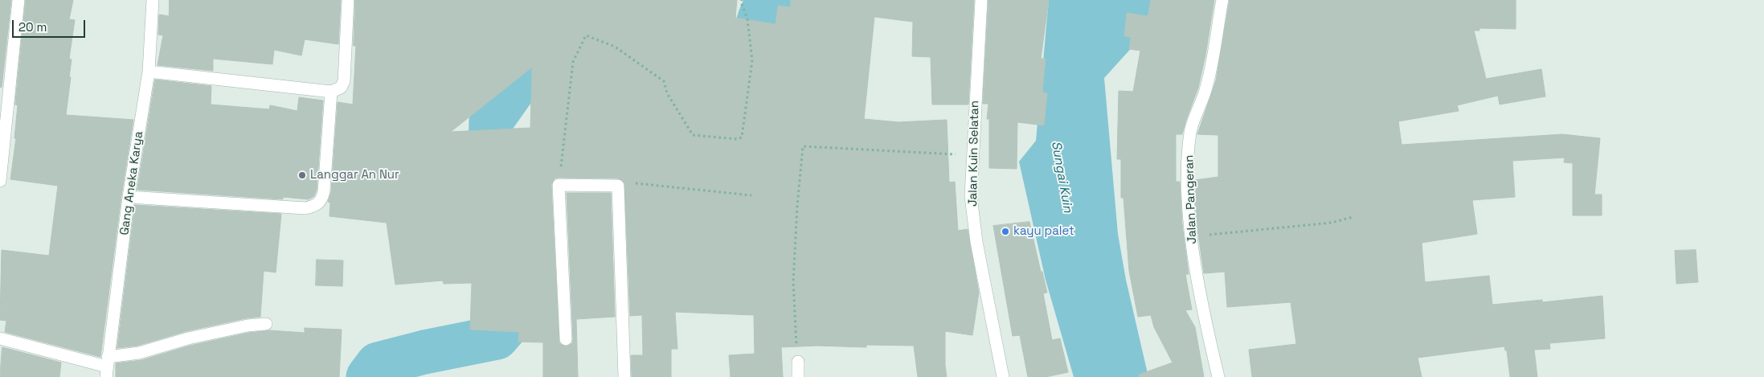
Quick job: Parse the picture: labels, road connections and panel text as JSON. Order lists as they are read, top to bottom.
{
  "streets": {
    "street": ["Jalan Kuin Selatan", "Gang Aneka Karya", "Jalan Pangeran"]
  },
  "water": ["Sungai Kuin"],
  "places": ["Langgar An Nur", "kayu palet"],
  "scale_bar": "20 m"
}
